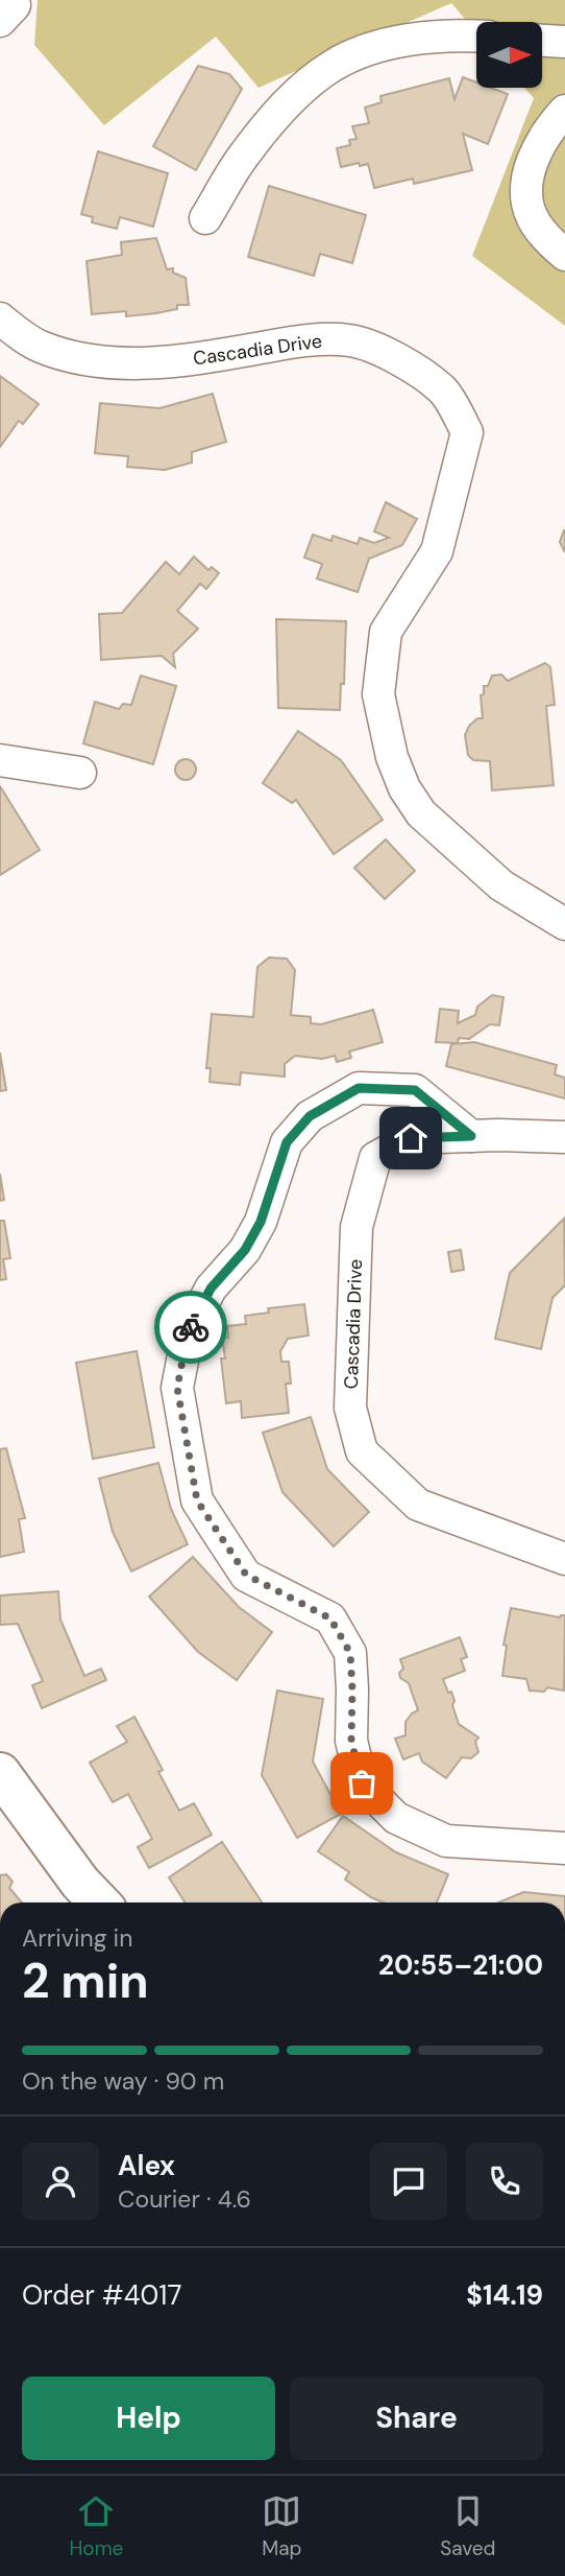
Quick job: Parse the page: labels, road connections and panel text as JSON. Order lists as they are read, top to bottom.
{
  "streets": {
    "street": ["Cascadia Drive"]
  },
  "north": "right",
  "page": {
    "heading": ["2 min", "Arriving in", "20:55–21:00"],
    "panel": [
      "Alex",
      "Courier · 4.6",
      "Order #4017",
      "$14.19"
    ],
    "bar": "On the way · 90 m",
    "buttons": ["Help", "Share"],
    "tabs": ["Home", "Map", "Saved"]
  }
}
